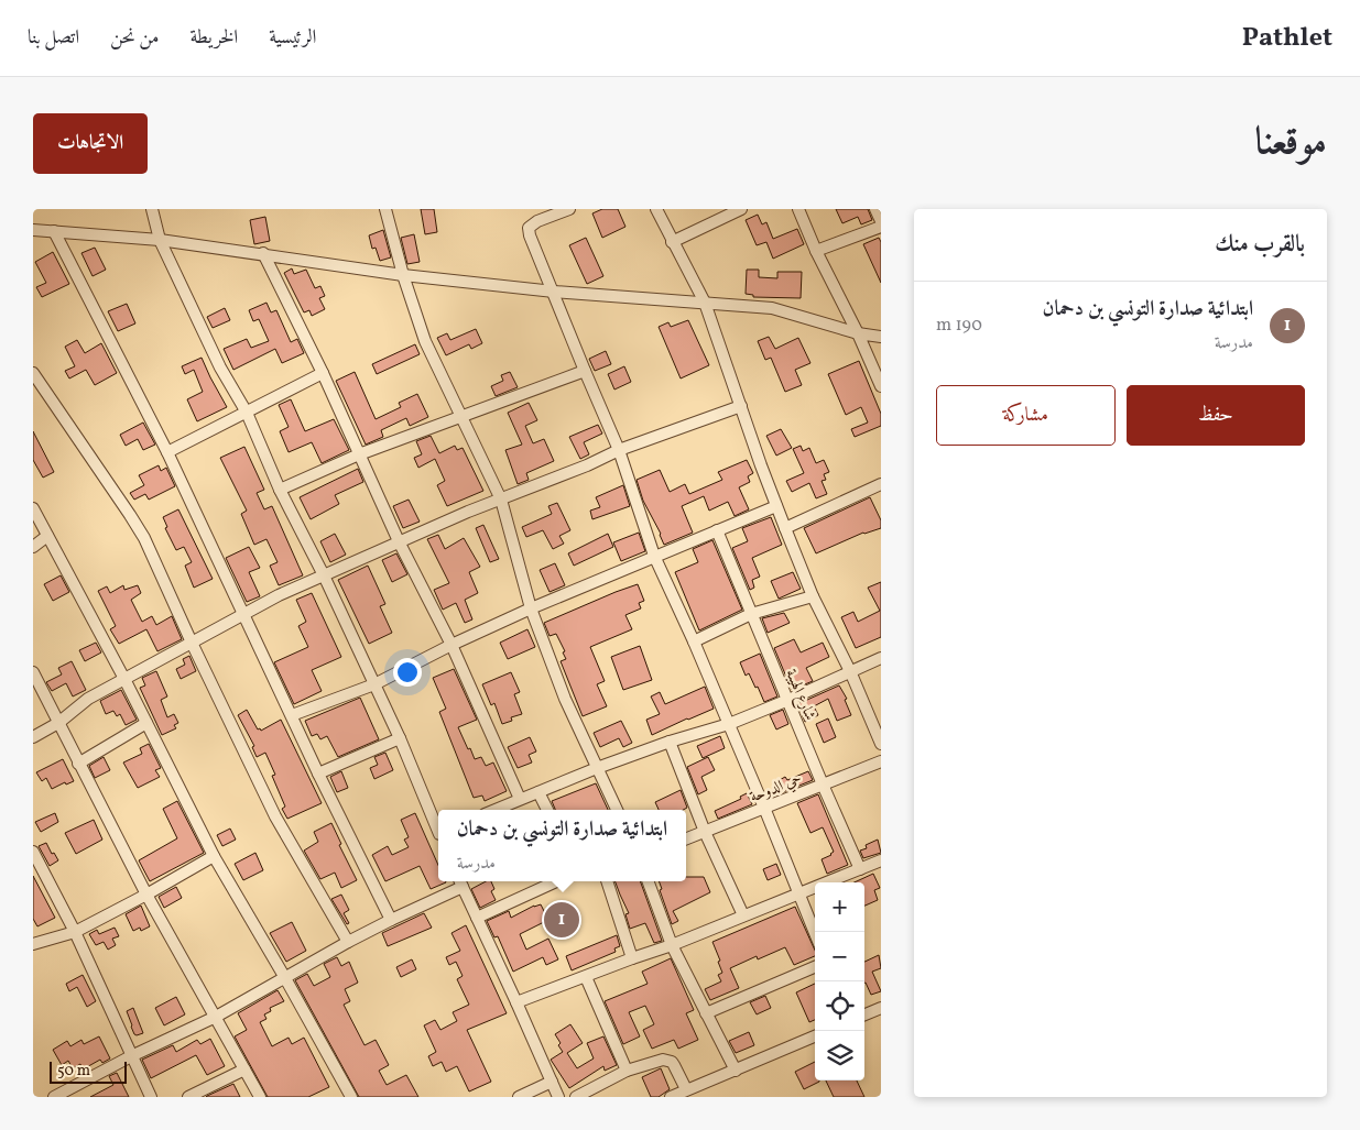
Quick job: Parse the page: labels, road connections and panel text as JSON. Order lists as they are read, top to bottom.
{
  "streets": {
    "street": ["شارع الهيبة", "حي الدوحة"]
  },
  "crossings": [
    ["شارع الهيبة", "حي الدوحة"]
  ],
  "scale_bar": "50 m",
  "page": {
    "header": "Pathlet",
    "nav": [
      "الرئيسية",
      "الخريطة",
      "من نحن",
      "اتصل بنا"
    ],
    "title": "موقعنا",
    "buttons": [
      "الاتجاهات",
      ["حفظ", "مشاركة"]
    ],
    "heading": "بالقرب منك",
    "list": [
      {
        "mark": "1",
        "name": "ابتدائية صدارة التونسي بن دحمان",
        "note": "مدرسة",
        "value": "190 m"
      }
    ],
    "popup": ["ابتدائية صدارة التونسي بن دحمان", "مدرسة"],
    "map_buttons": ["+", "−"],
    "pins": "1",
    "scale": "50 m"
  }
}
